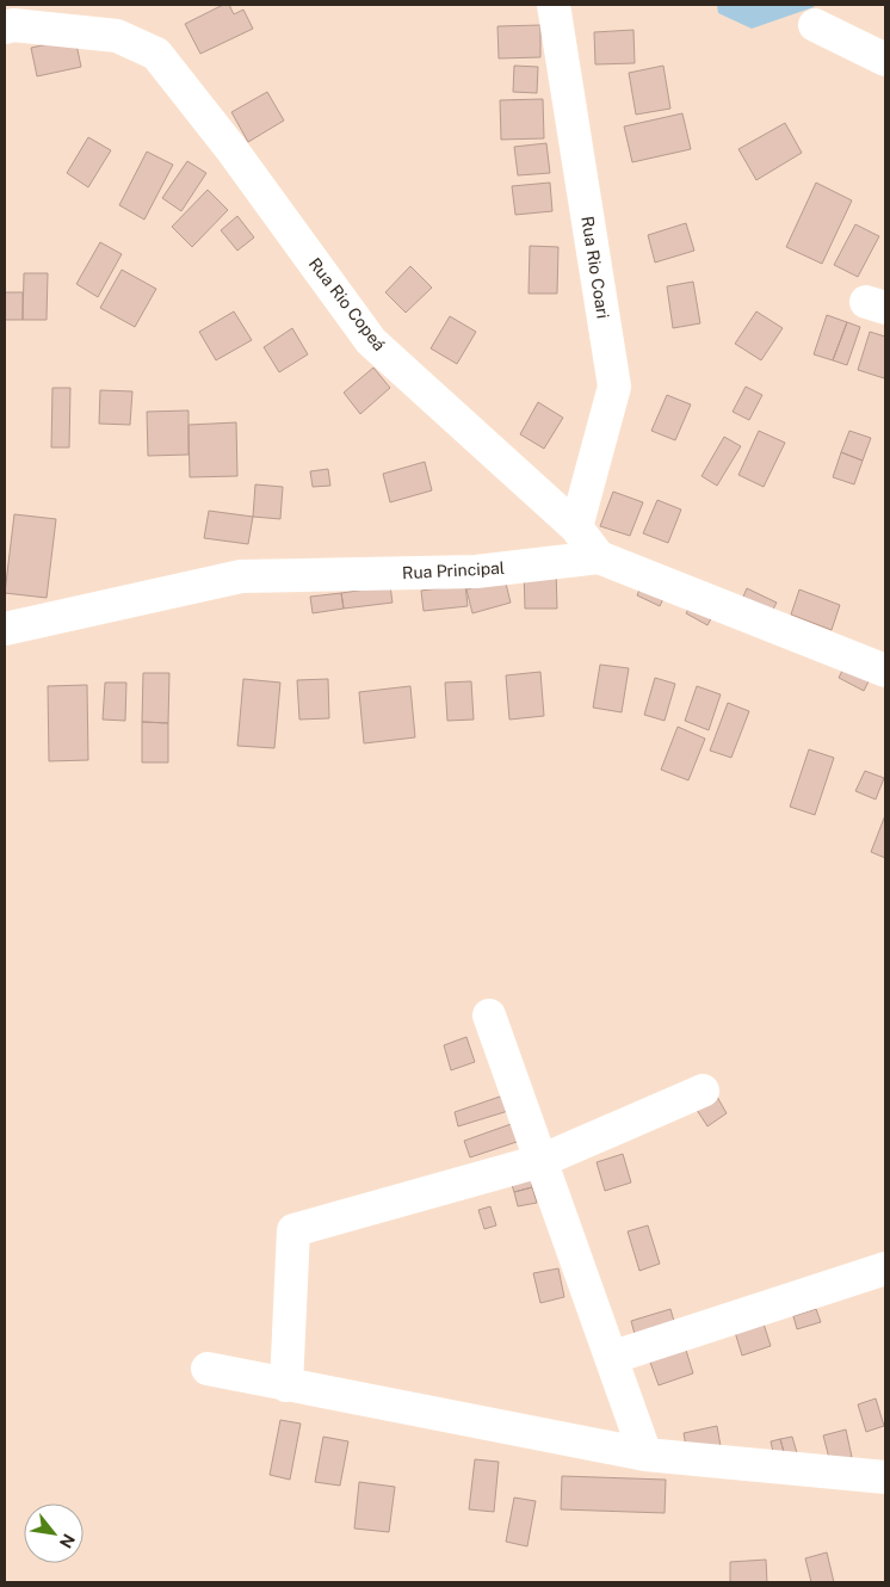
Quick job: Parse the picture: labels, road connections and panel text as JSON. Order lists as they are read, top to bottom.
{
  "streets": {
    "street": ["Rua Rio Coari", "Rua Rio Copeá", "Rua Principal"]
  },
  "crossings": [
    ["Rua Rio Coari", "Rua Rio Copeá"],
    ["Rua Rio Copeá", "Rua Principal"]
  ],
  "north": "bottom right"
}
